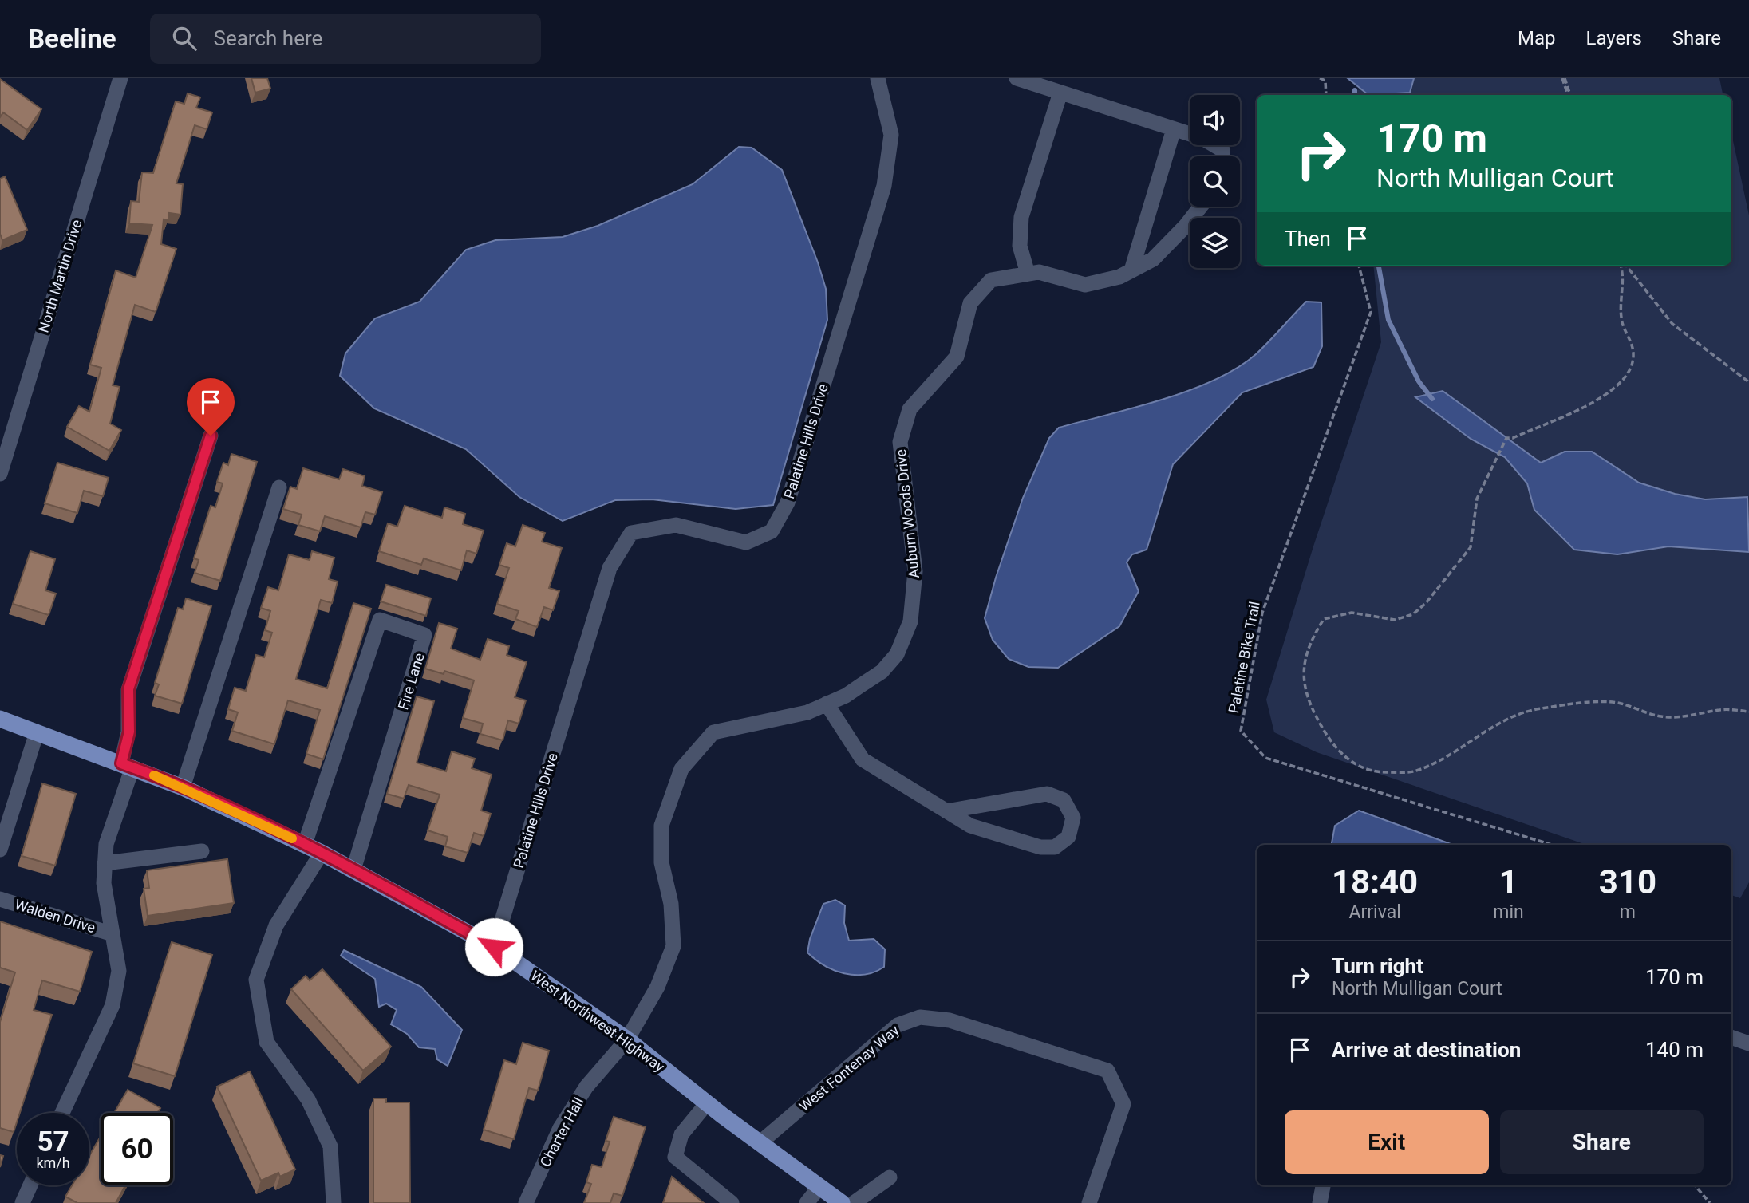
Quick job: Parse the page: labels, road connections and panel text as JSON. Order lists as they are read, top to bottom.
{
  "streets": {
    "main road": ["West Northwest Highway"],
    "street": [
      "North Martin Drive",
      "Palatine Hills Drive",
      "Auburn Woods Drive",
      "Fire Lane",
      "Walden Drive",
      "West Fontenay Way",
      "Charter Hall"
    ],
    "path": ["Palatine Bike Trail"]
  },
  "crossings": [
    ["Palatine Hills Drive", "West Northwest Highway"],
    ["Auburn Woods Drive", "West Northwest Highway"],
    ["Auburn Woods Drive", "Charter Hall"],
    ["Fire Lane", "West Northwest Highway"],
    ["West Northwest Highway", "West Fontenay Way"],
    ["West Northwest Highway", "Charter Hall"]
  ],
  "page": {
    "header": "Beeline",
    "search": "Search here",
    "nav": ["Map", "Layers", "Share"],
    "turn": ["170 m", "North Mulligan Court"],
    "then": "Then",
    "eta": [
      "18:40",
      "Arrival",
      "1",
      "min",
      "310",
      "m"
    ],
    "list": [
      {
        "name": "Turn right",
        "note": "North Mulligan Court",
        "value": "170 m"
      },
      {
        "name": "Arrive at destination",
        "value": "140 m"
      }
    ],
    "buttons": ["Exit", "Share"],
    "speed": "57 km/h",
    "limit": "60"
  }
}
